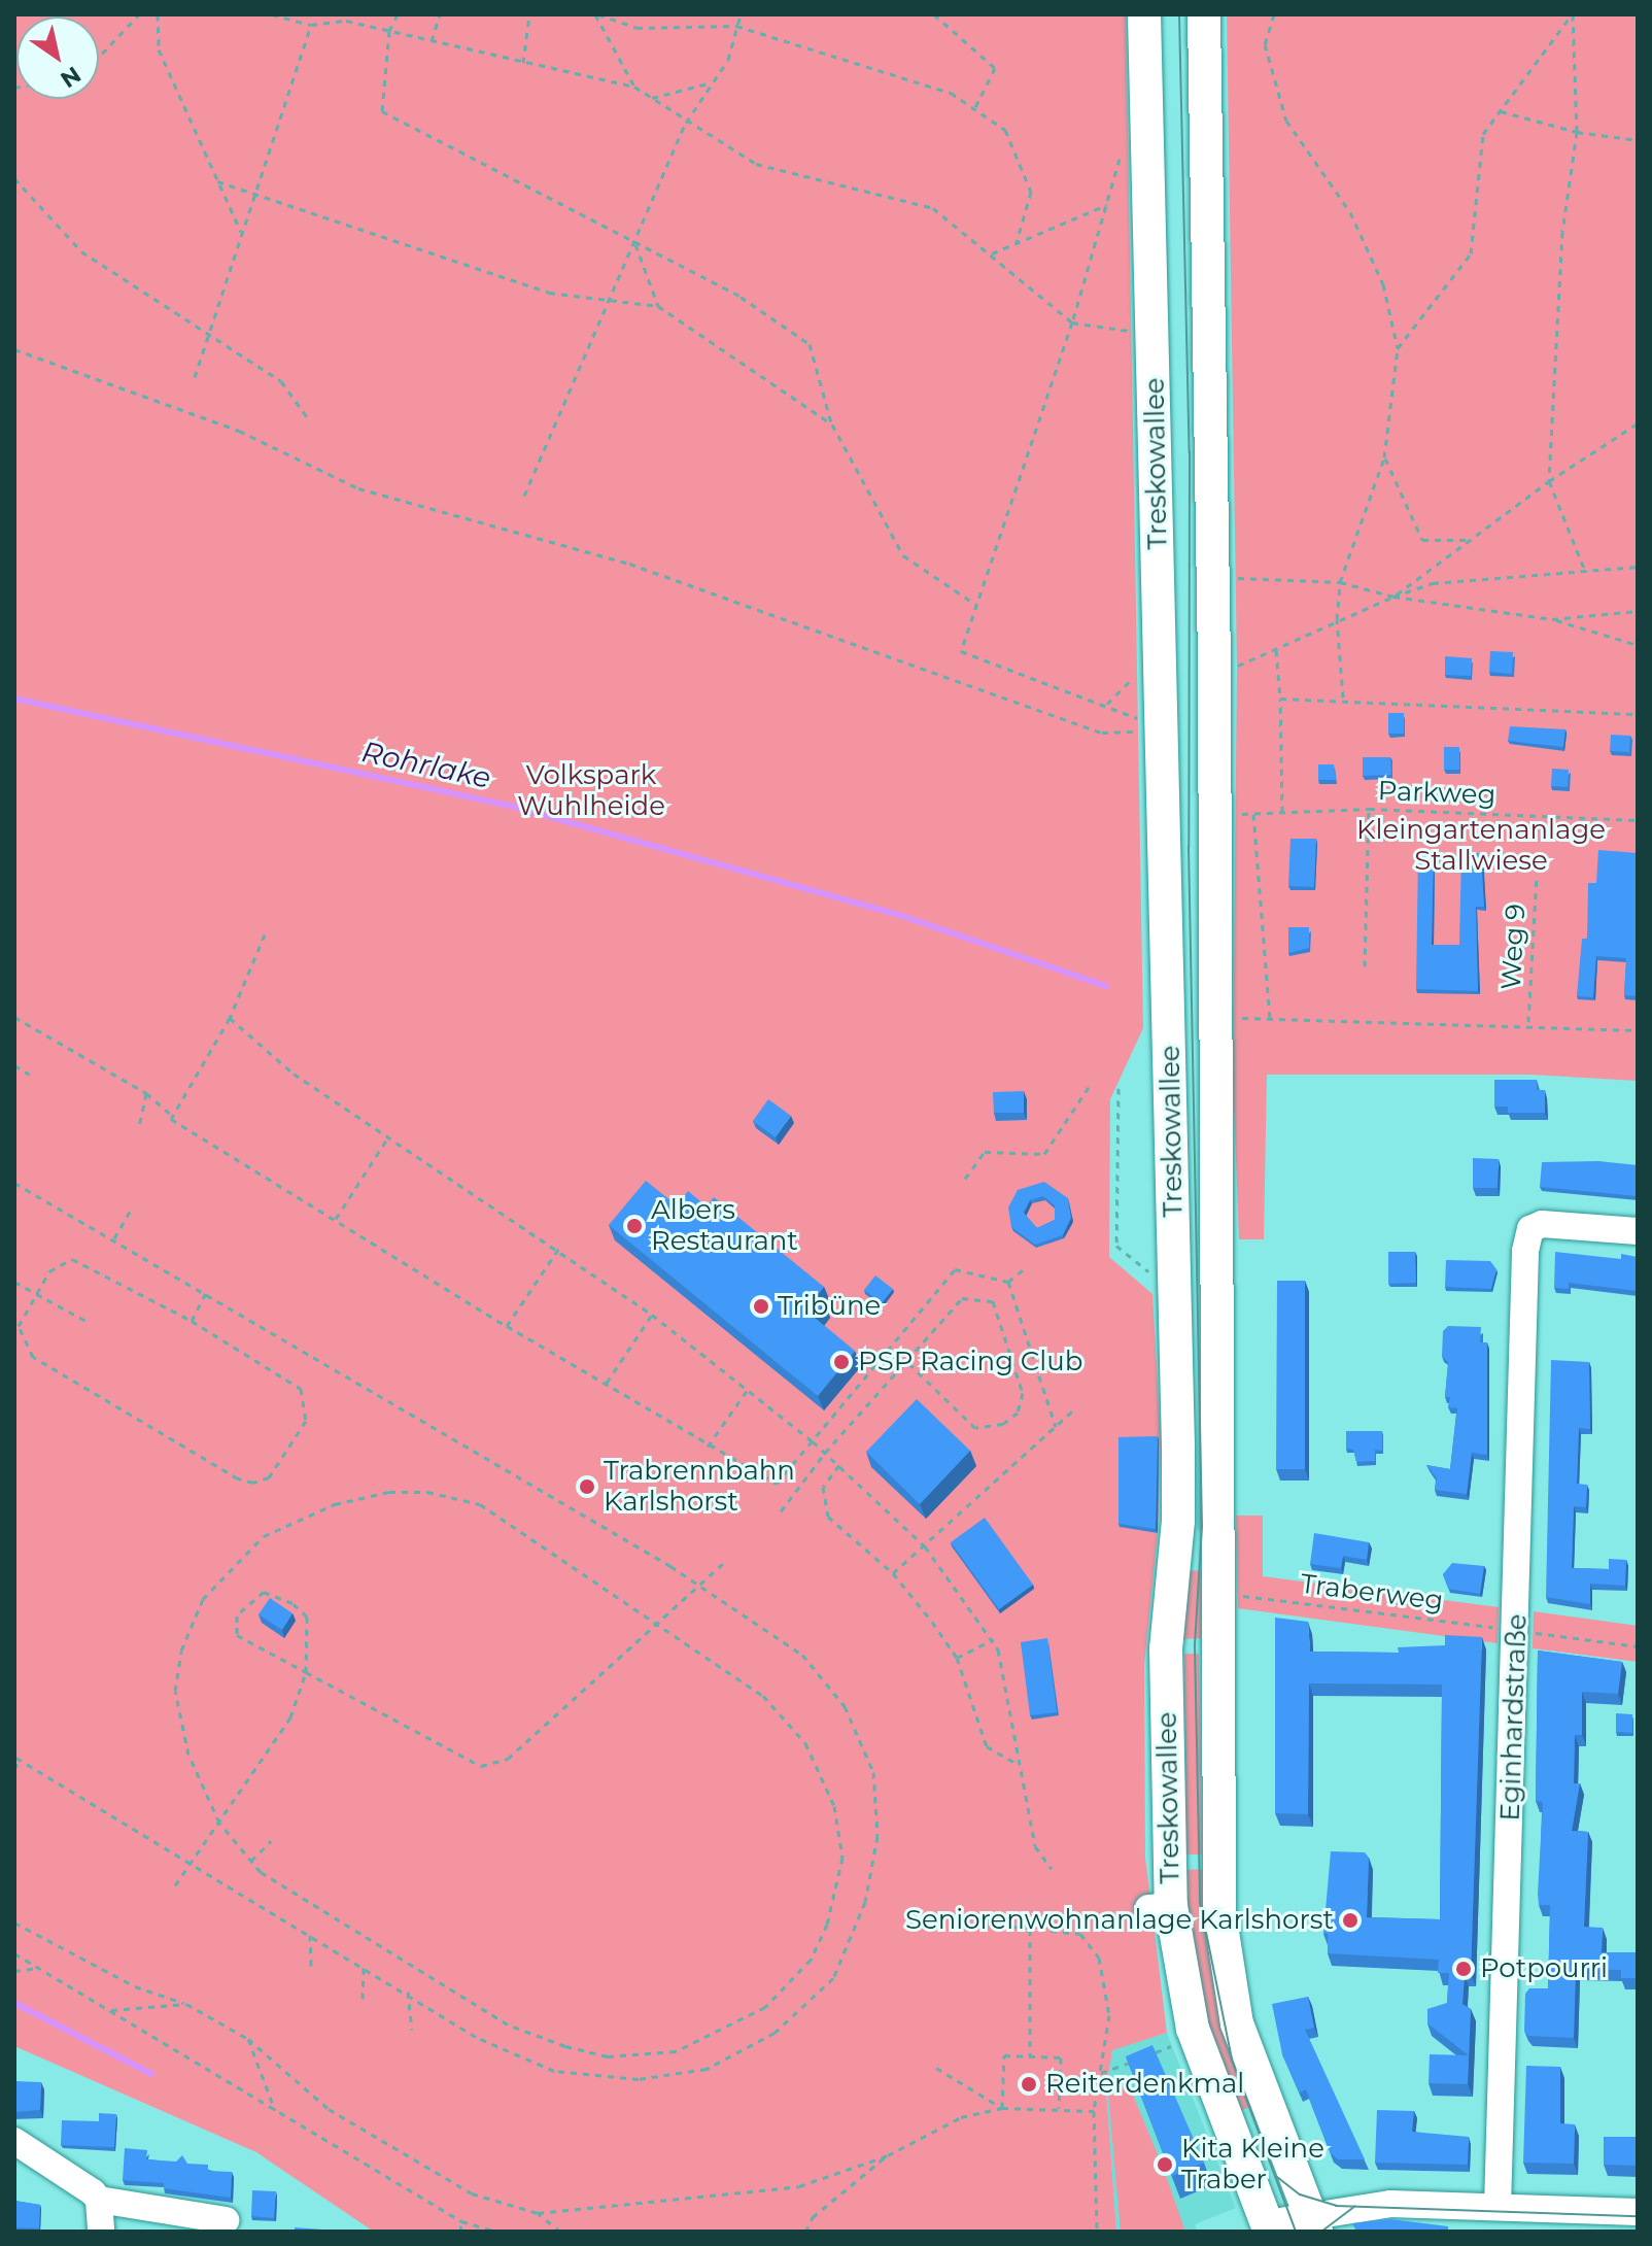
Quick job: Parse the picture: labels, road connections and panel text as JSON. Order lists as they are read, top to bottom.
{
  "streets": {
    "main road": ["Treskowallee"],
    "street": ["Eginhardstraße"],
    "path": ["Parkweg", "Weg 9", "Traberweg"]
  },
  "water": ["Rohrlake"],
  "parks": ["Volkspark Wuhlheide", "Kleingartenanlage Stallwiese"],
  "places": [
    "Albers Restaurant",
    "Tribüne",
    "PSP Racing Club",
    "Trabrennbahn Karlshorst",
    "Seniorenwohnanlage Karlshorst",
    "Potpourri",
    "Reiterdenkmal",
    "Kita Kleine Traber"
  ],
  "north": "bottom right"
}
